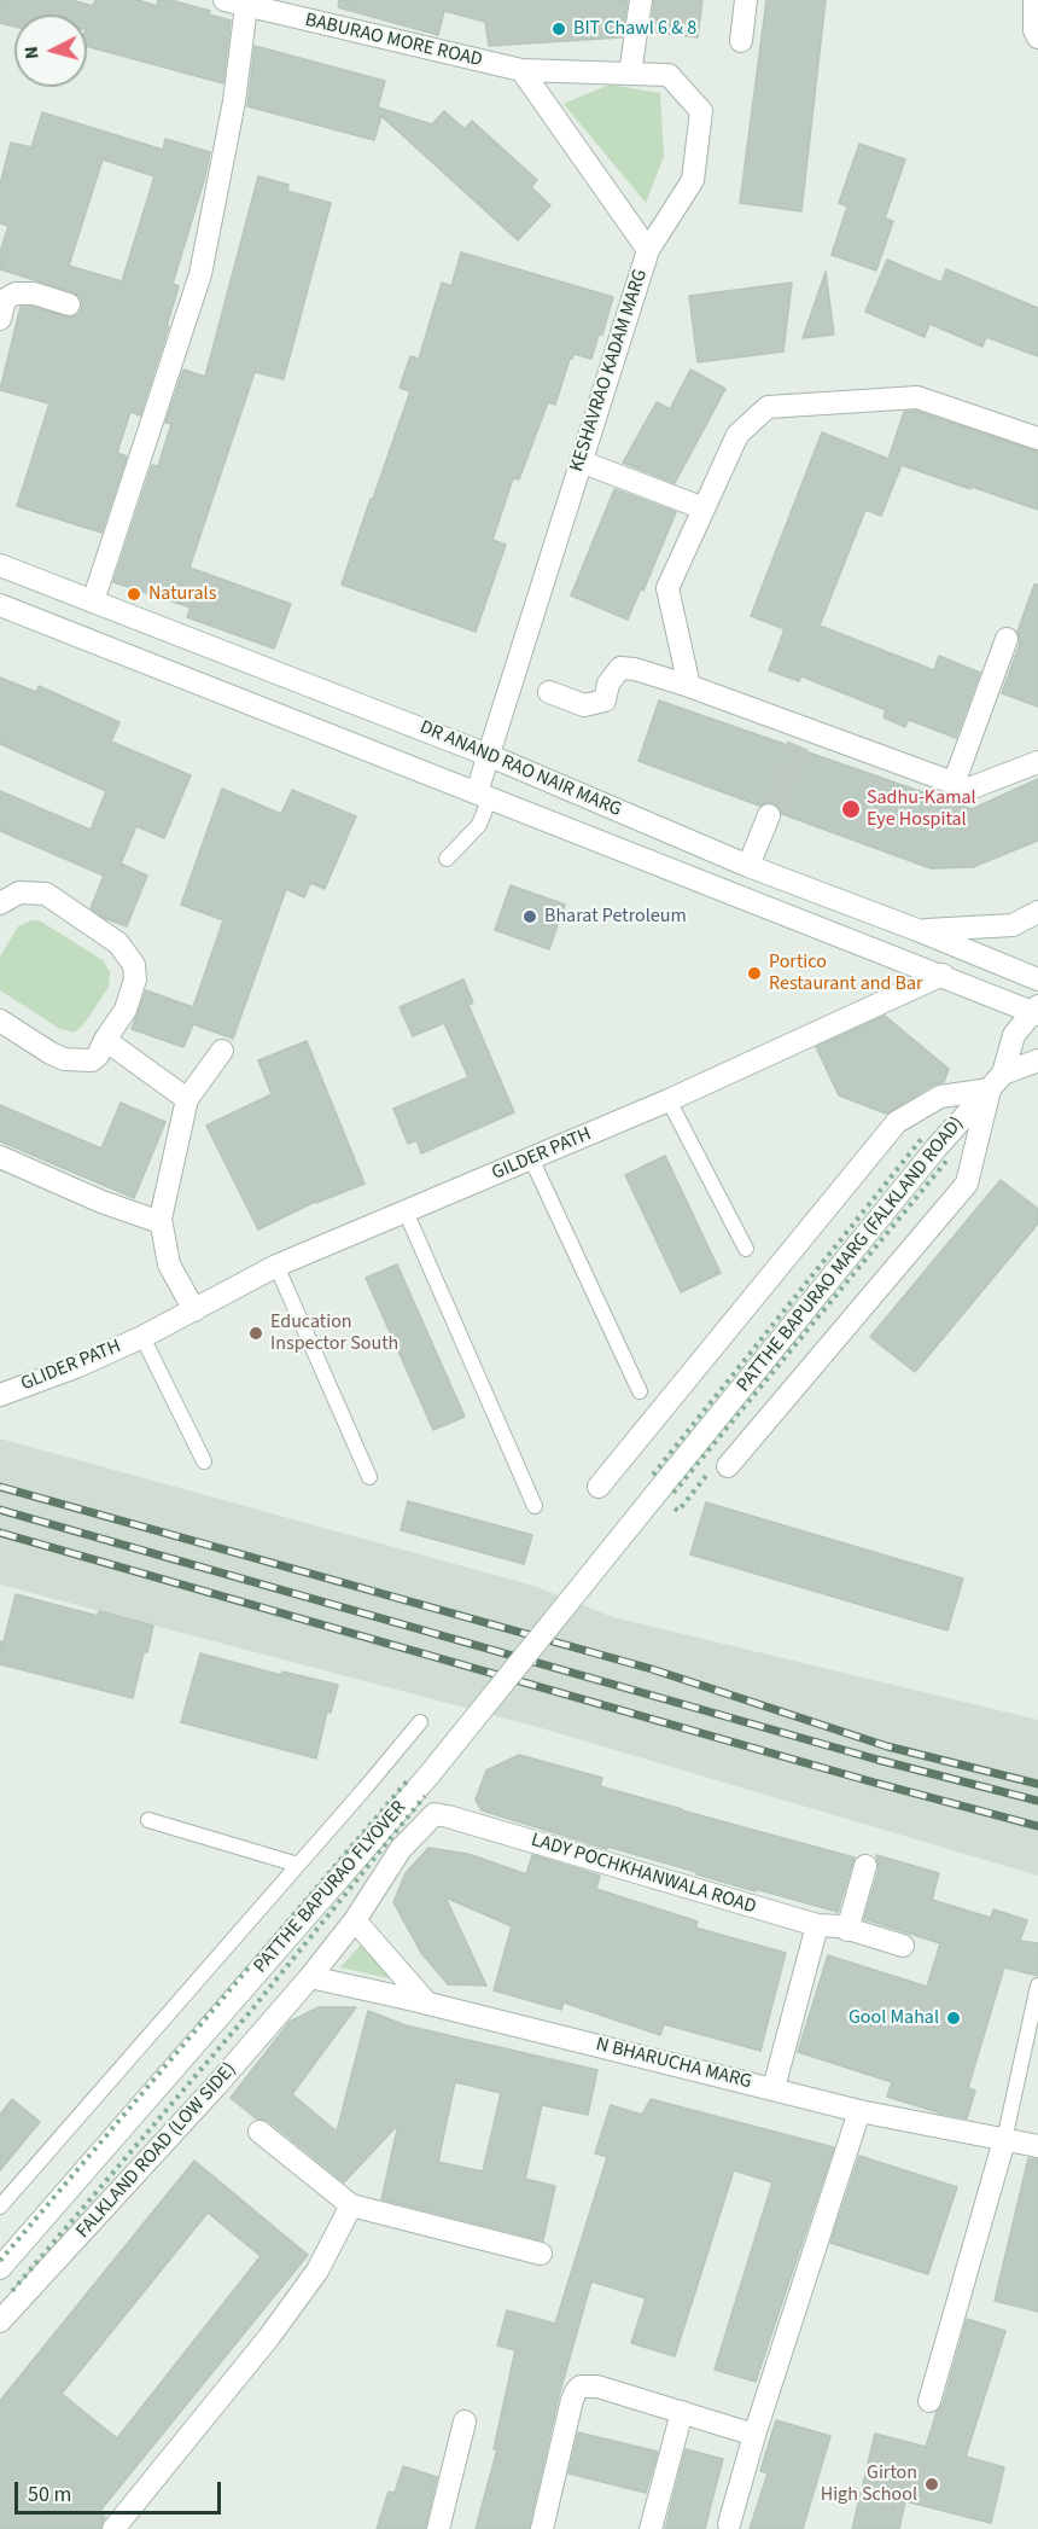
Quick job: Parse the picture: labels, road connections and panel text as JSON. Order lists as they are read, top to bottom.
{
  "streets": {
    "street": [
      "BABURAO MORE ROAD",
      "KESHAVRAO KADAM MARG",
      "DR ANAND RAO NAIR MARG",
      "GILDER PATH",
      "PATTHE BAPURAO MARG (FALKLAND ROAD)",
      "GLIDER PATH",
      "LADY POCHKHANWALA ROAD",
      "PATTHE BAPURAO FLYOVER",
      "N BHARUCHA MARG",
      "FALKLAND ROAD (LOW SIDE)"
    ]
  },
  "crossings": [
    ["BABURAO MORE ROAD", "KESHAVRAO KADAM MARG"],
    ["KESHAVRAO KADAM MARG", "DR ANAND RAO NAIR MARG"],
    ["DR ANAND RAO NAIR MARG", "GILDER PATH"],
    ["DR ANAND RAO NAIR MARG", "PATTHE BAPURAO MARG (FALKLAND ROAD)"],
    ["GILDER PATH", "GLIDER PATH"],
    ["PATTHE BAPURAO MARG (FALKLAND ROAD)", "PATTHE BAPURAO FLYOVER"],
    ["LADY POCHKHANWALA ROAD", "N BHARUCHA MARG"],
    ["LADY POCHKHANWALA ROAD", "FALKLAND ROAD (LOW SIDE)"],
    ["N BHARUCHA MARG", "FALKLAND ROAD (LOW SIDE)"]
  ],
  "places": [
    "BIT Chawl 6 & 8",
    "Naturals",
    "Sadhu-Kamal Eye Hospital",
    "Bharat Petroleum",
    "Portico Restaurant and Bar",
    "Education Inspector South",
    "Gool Mahal",
    "Girton High School"
  ],
  "scale_bar": "50 m",
  "north": "left"
}
